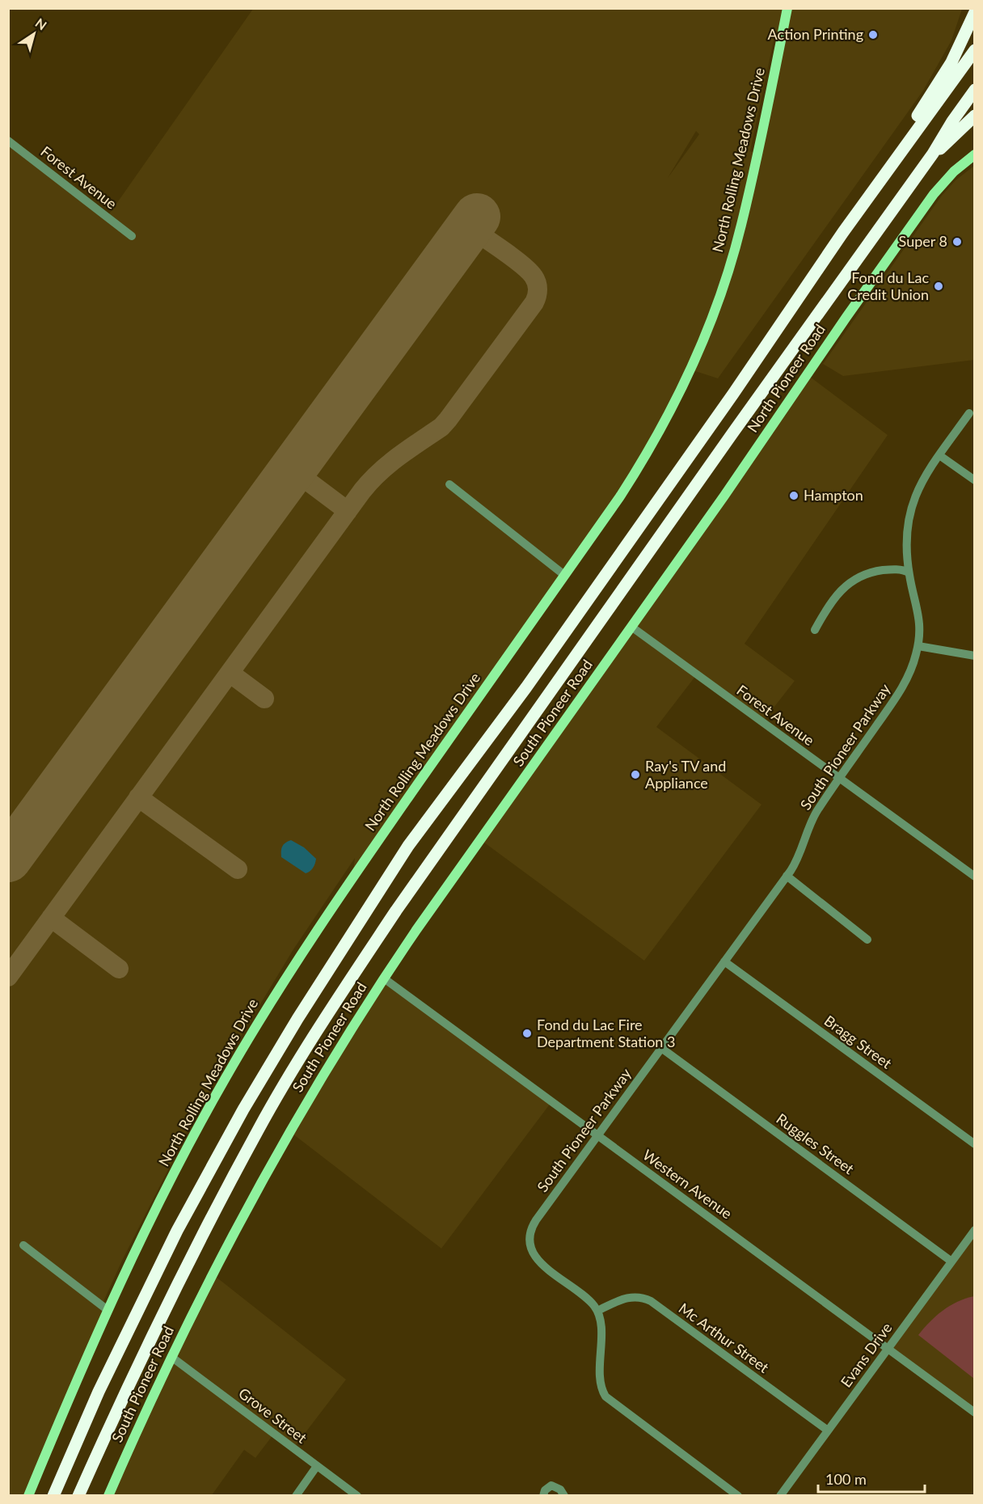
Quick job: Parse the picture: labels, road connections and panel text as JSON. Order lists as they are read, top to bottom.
{
  "streets": {
    "main road": ["North Rolling Meadows Drive", "North Pioneer Road", "South Pioneer Road"],
    "street": [
      "Forest Avenue",
      "South Pioneer Parkway",
      "Bragg Street",
      "Ruggles Street",
      "Western Avenue",
      "Mc Arthur Street",
      "Evans Drive",
      "Grove Street"
    ]
  },
  "crossings": [
    ["Forest Avenue", "North Pioneer Road"],
    ["Forest Avenue", "South Pioneer Road"],
    ["Forest Avenue", "South Pioneer Parkway"],
    ["North Pioneer Road", "South Pioneer Road"],
    ["South Pioneer Road", "Western Avenue"],
    ["South Pioneer Road", "Grove Street"],
    ["South Pioneer Parkway", "Bragg Street"],
    ["South Pioneer Parkway", "Ruggles Street"],
    ["South Pioneer Parkway", "Western Avenue"],
    ["South Pioneer Parkway", "Mc Arthur Street"],
    ["Ruggles Street", "Evans Drive"],
    ["Western Avenue", "Evans Drive"],
    ["Mc Arthur Street", "Evans Drive"]
  ],
  "places": [
    "Action Printing",
    "Super 8",
    "Fond du Lac Credit Union",
    "Hampton",
    "Ray's TV and Appliance",
    "Fond du Lac Fire Department Station 3"
  ],
  "scale_bar": "100 m",
  "north": "top right"
}
